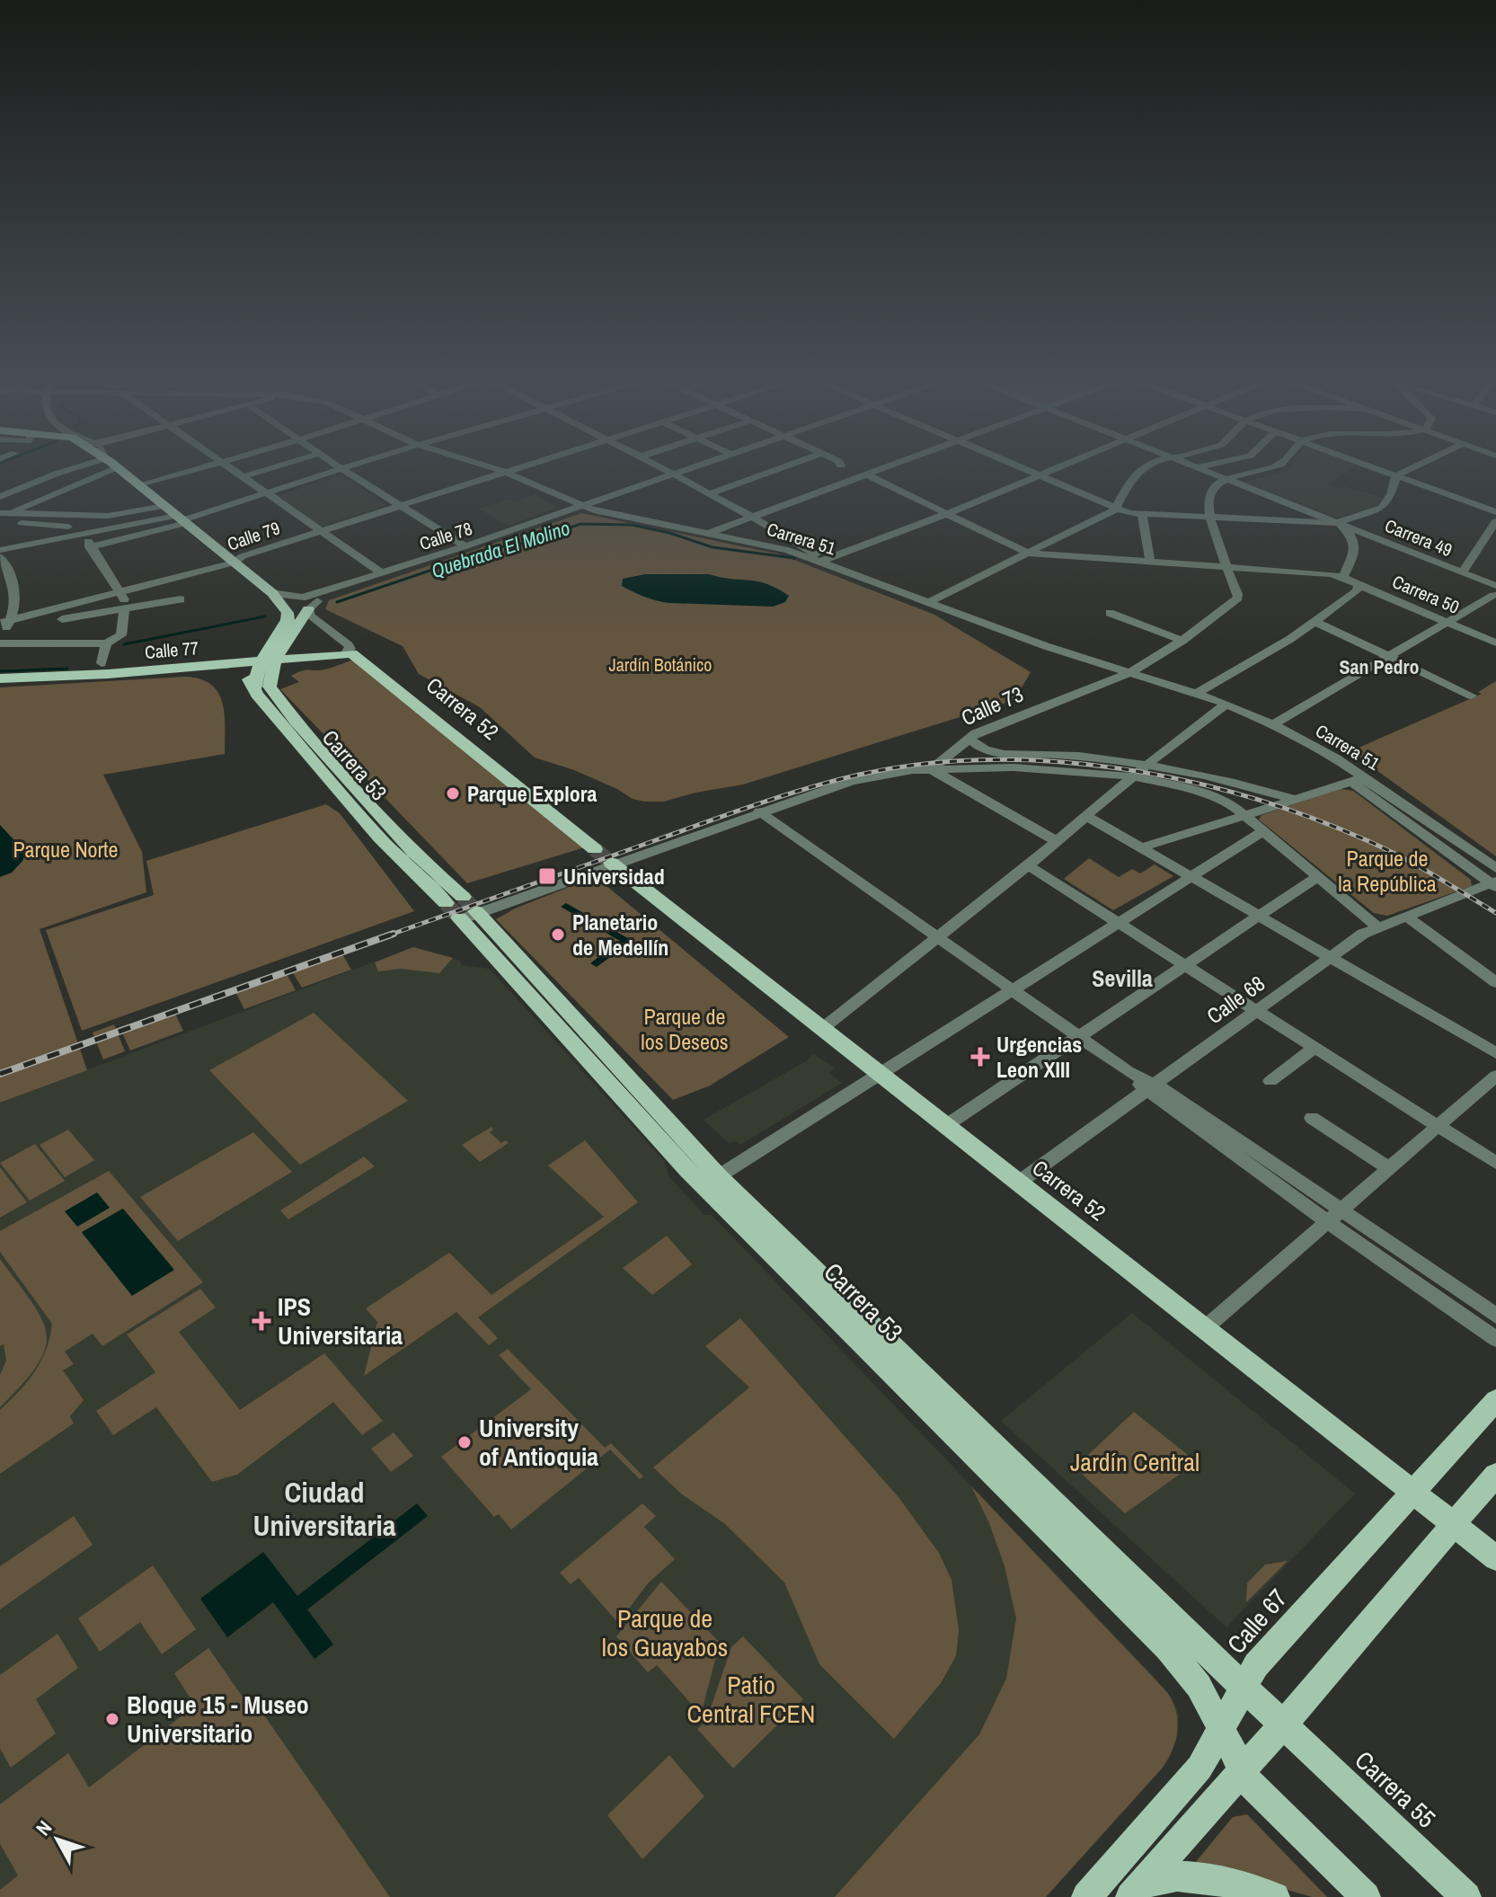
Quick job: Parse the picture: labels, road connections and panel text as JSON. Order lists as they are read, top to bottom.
{
  "streets": {
    "main road": [
      "Calle 77",
      "Carrera 52",
      "Carrera 53",
      "Calle 67",
      "Carrera 55"
    ],
    "street": [
      "Calle 79",
      "Calle 78",
      "Carrera 49",
      "Carrera 51",
      "Carrera 50",
      "Calle 73",
      "Calle 68"
    ]
  },
  "crossings": [
    ["Calle 79", "Carrera 51"],
    ["Calle 78", "Carrera 51"],
    ["Carrera 51", "Calle 73"],
    ["Carrera 51", "Calle 68"],
    ["Carrera 50", "Calle 73"],
    ["Calle 77", "Carrera 52"],
    ["Calle 77", "Carrera 53"],
    ["Carrera 52", "Calle 68"],
    ["Carrera 52", "Calle 67"],
    ["Carrera 53", "Calle 67"],
    ["Carrera 53", "Carrera 55"]
  ],
  "districts": ["San Pedro", "Sevilla", "Ciudad Universitaria"],
  "water": ["Quebrada El Molino"],
  "parks": [
    "Jardín Botánico",
    "Parque Norte",
    "Parque de la República",
    "Parque de los Deseos",
    "Jardín Central",
    "Parque de los Guayabos",
    "Patio Central FCEN"
  ],
  "places": {
    "other": [
      "Parque Explora",
      "Planetario de Medellín",
      "University of Antioquia",
      "Bloque 15 - Museo Universitario"
    ],
    "transit": ["Universidad"],
    "health": ["Urgencias Leon XIII", "IPS Universitaria"]
  },
  "north": "top left"
}
